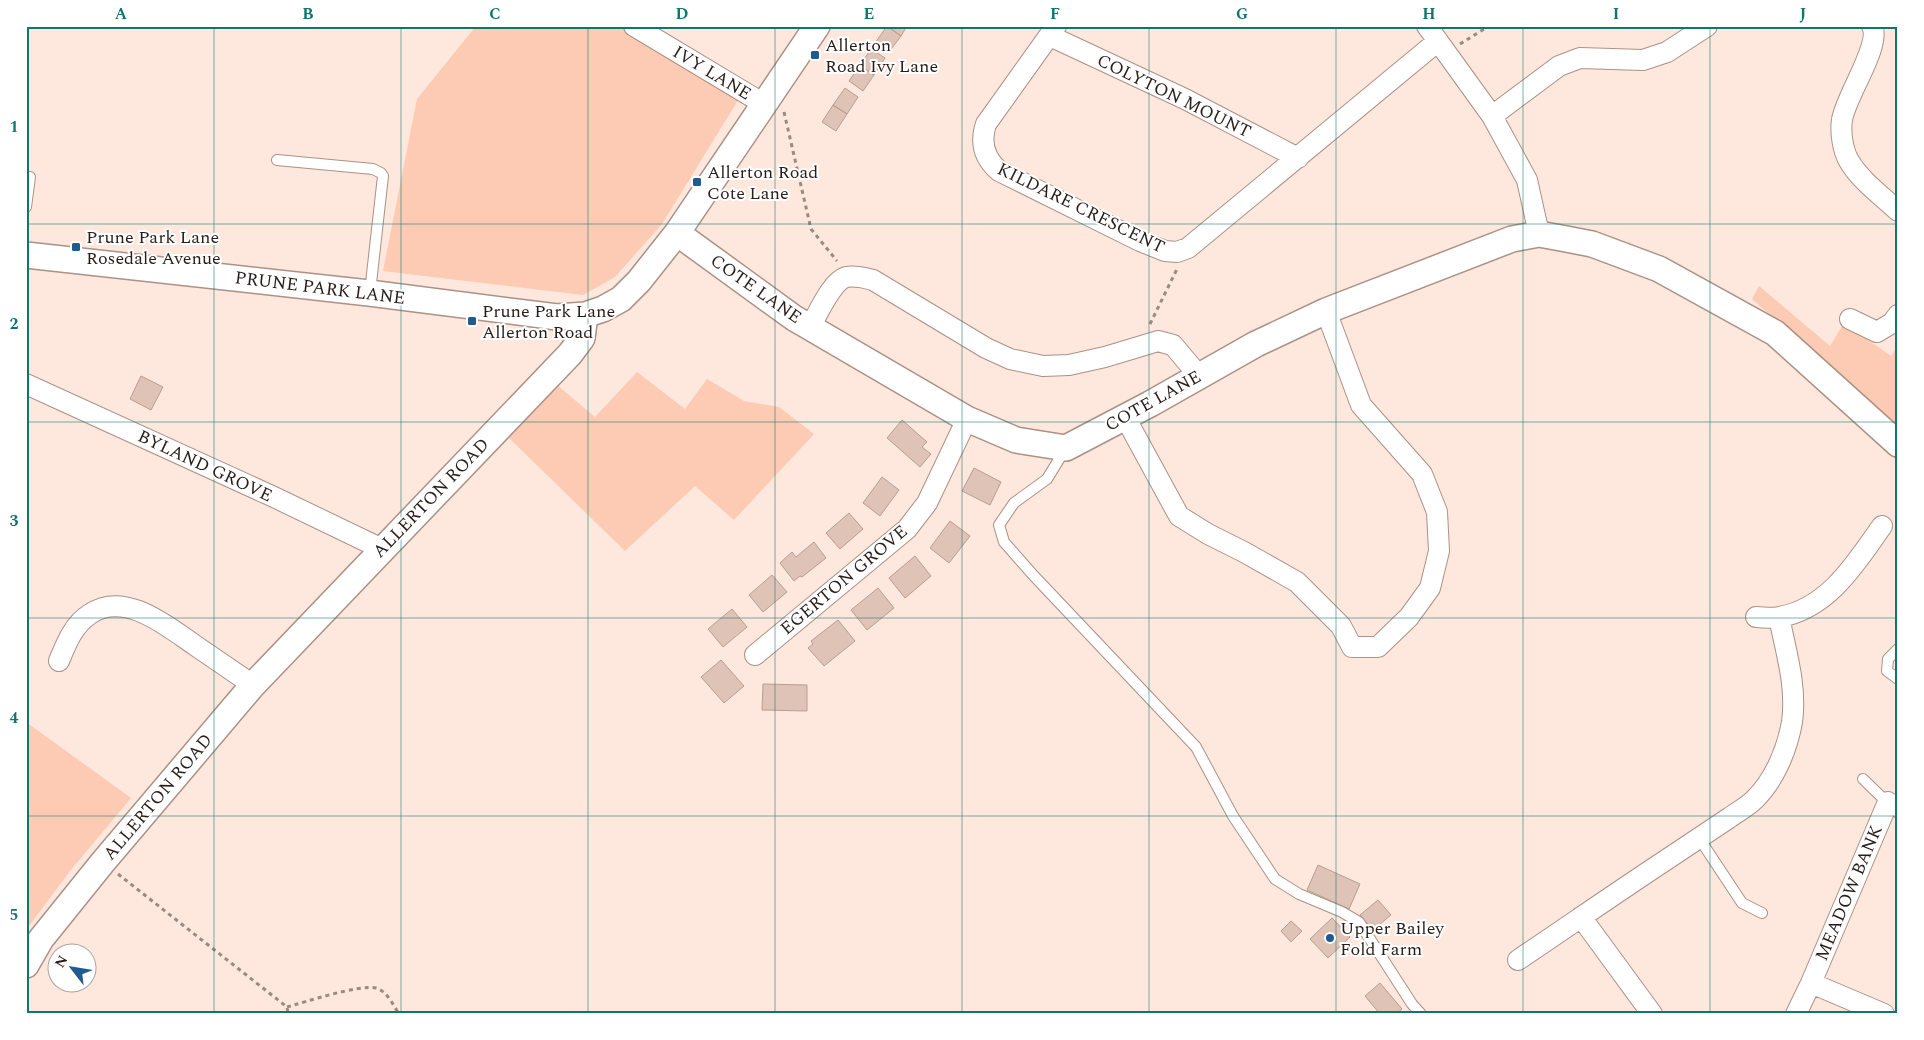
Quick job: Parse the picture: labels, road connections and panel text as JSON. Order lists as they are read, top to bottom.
{
  "streets": {
    "street": [
      "IVY LANE",
      "COLYTON MOUNT",
      "KILDARE CRESCENT",
      "PRUNE PARK LANE",
      "COTE LANE",
      "BYLAND GROVE",
      "ALLERTON ROAD",
      "EGERTON GROVE",
      "MEADOW BANK"
    ]
  },
  "crossings": [
    ["COLYTON MOUNT", "KILDARE CRESCENT"],
    ["PRUNE PARK LANE", "ALLERTON ROAD"],
    ["COTE LANE", "EGERTON GROVE"],
    ["BYLAND GROVE", "ALLERTON ROAD"]
  ],
  "places": {
    "transit": [
      "Allerton Road Ivy Lane",
      "Allerton Road Cote Lane",
      "Prune Park Lane Rosedale Avenue",
      "Prune Park Lane Allerton Road"
    ],
    "other": ["Upper Bailey Fold Farm"]
  },
  "north": "top left",
  "grid": {
    "columns": [
      "A",
      "B",
      "C",
      "D",
      "E",
      "F",
      "G",
      "H",
      "I",
      "J"
    ],
    "rows": [
      "1",
      "2",
      "3",
      "4",
      "5"
    ]
  }
}
